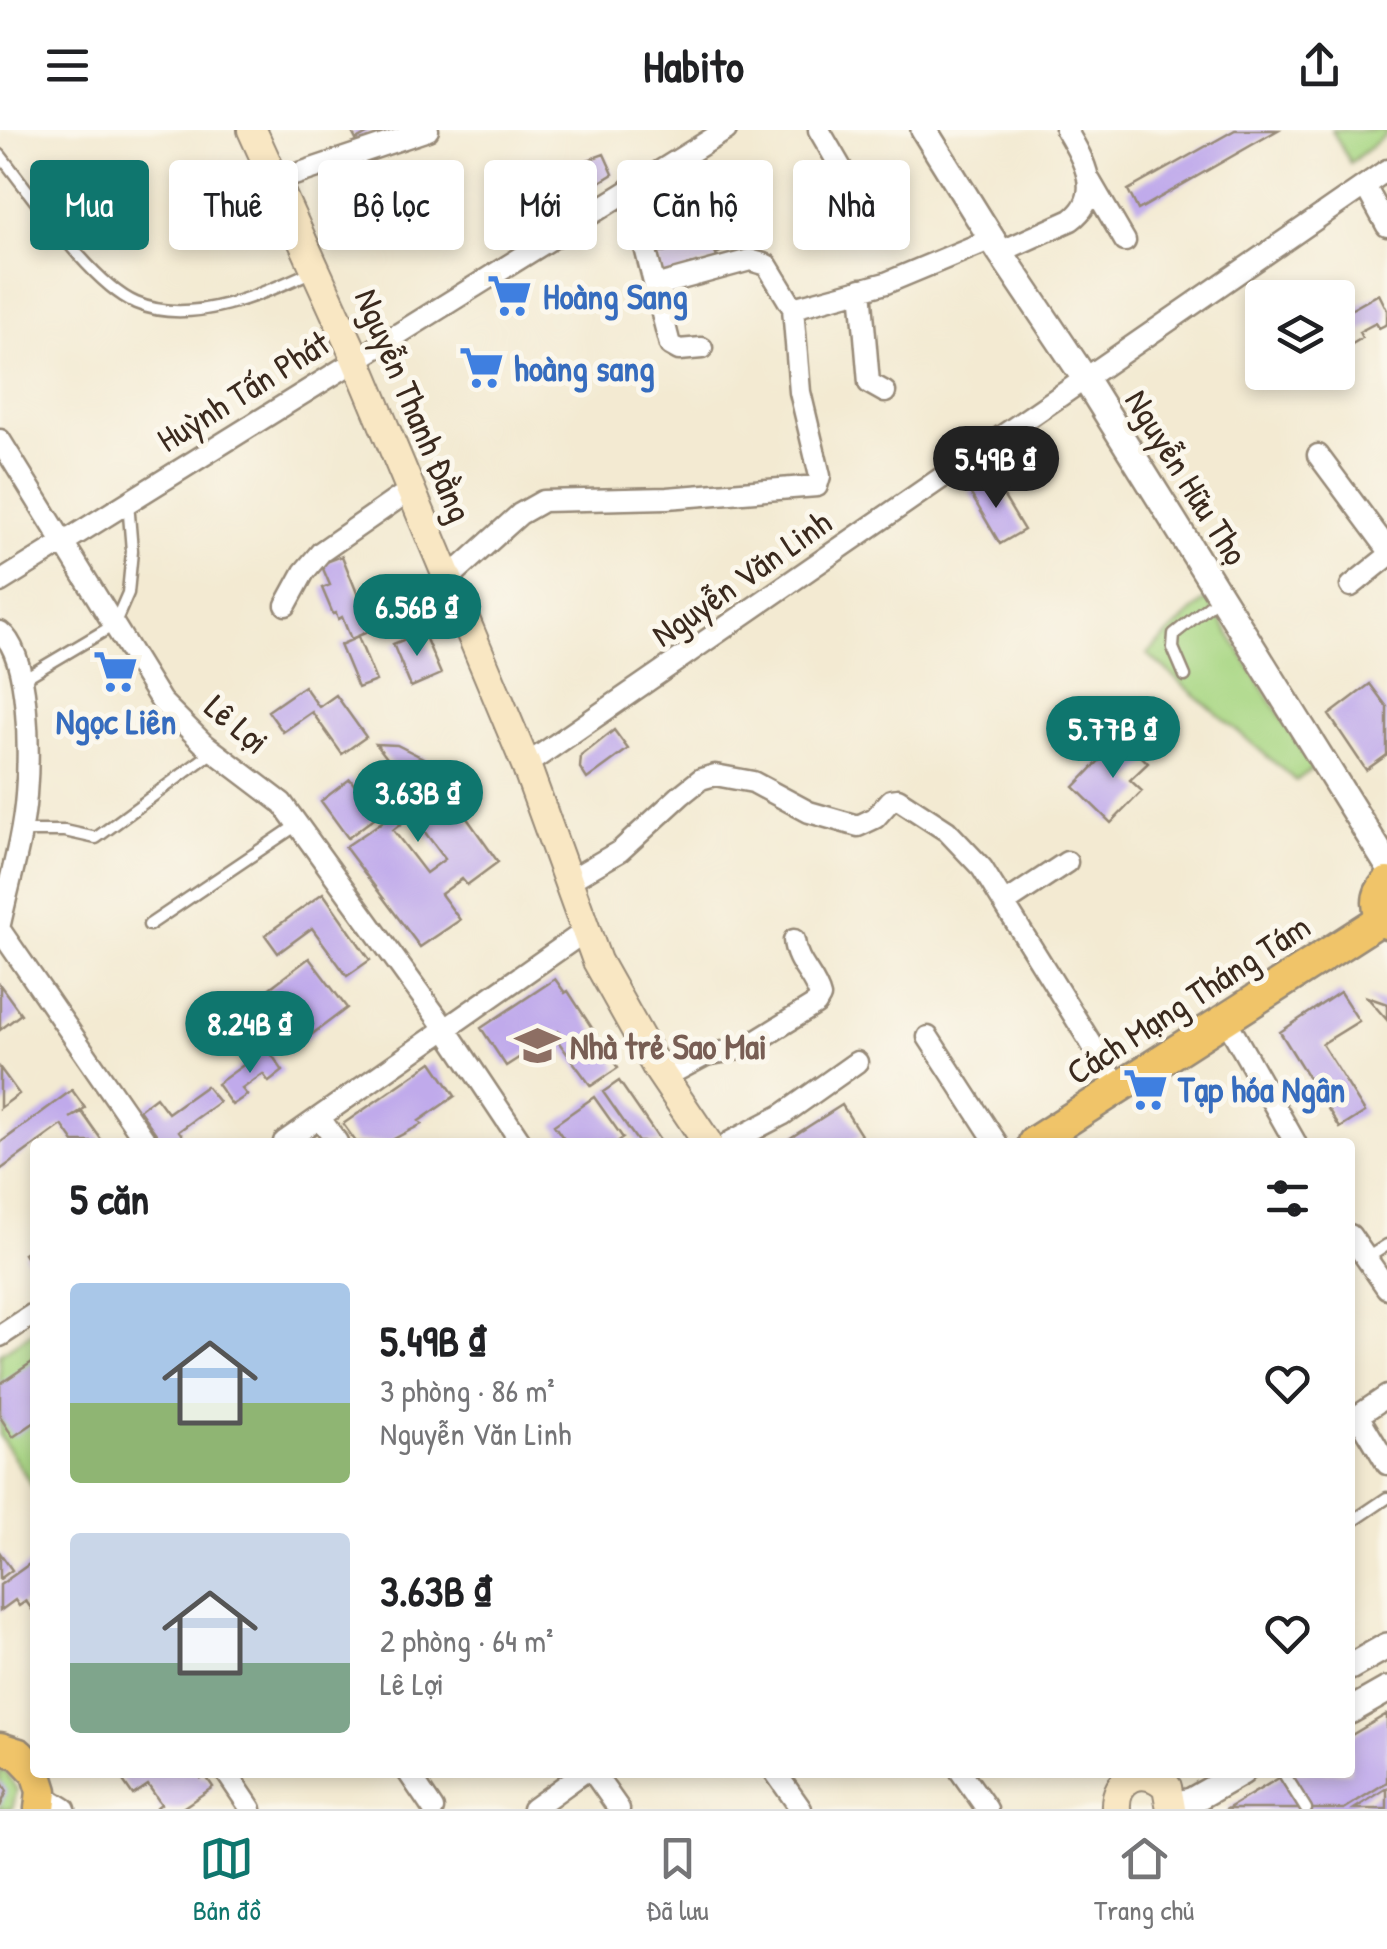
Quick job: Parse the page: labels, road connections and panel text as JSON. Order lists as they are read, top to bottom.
{
  "streets": {
    "main road": ["Nguyễn Thanh Đằng", "Cách Mạng Tháng Tám"],
    "street": [
      "Huỳnh Tấn Phát",
      "Nguyễn Hữu Thọ",
      "Nguyễn Văn Linh",
      "Lê Lợi"
    ]
  },
  "crossings": [
    ["Huỳnh Tấn Phát", "Nguyễn Thanh Đằng"],
    ["Huỳnh Tấn Phát", "Lê Lợi"],
    ["Nguyễn Thanh Đằng", "Nguyễn Văn Linh"],
    ["Nguyễn Hữu Thọ", "Nguyễn Văn Linh"]
  ],
  "places": {
    "supermarket": [
      "Hoàng Sang",
      "hoàng sang",
      "Ngọc Liên",
      "Tạp hóa Ngân"
    ],
    "school or university": ["Nhà trẻ Sao Mai"]
  },
  "page": {
    "header": "Habito",
    "chip": [
      "Mua",
      "Thuê",
      "Bộ lọc",
      "Mới",
      "Căn hộ",
      "Nhà"
    ],
    "price": [
      "5.49B ₫",
      "6.56B ₫",
      "5.77B ₫",
      "3.63B ₫",
      "8.24B ₫"
    ],
    "heading": "5 căn",
    "list": [
      {
        "name": "5.49B ₫",
        "note": "3 phòng · 86 m² · Nguyễn Văn Linh"
      },
      {
        "name": "3.63B ₫",
        "note": "2 phòng · 64 m² · Lê Lợi"
      }
    ],
    "tabs": ["Bản đồ", "Đã lưu", "Trang chủ"]
  }
}
